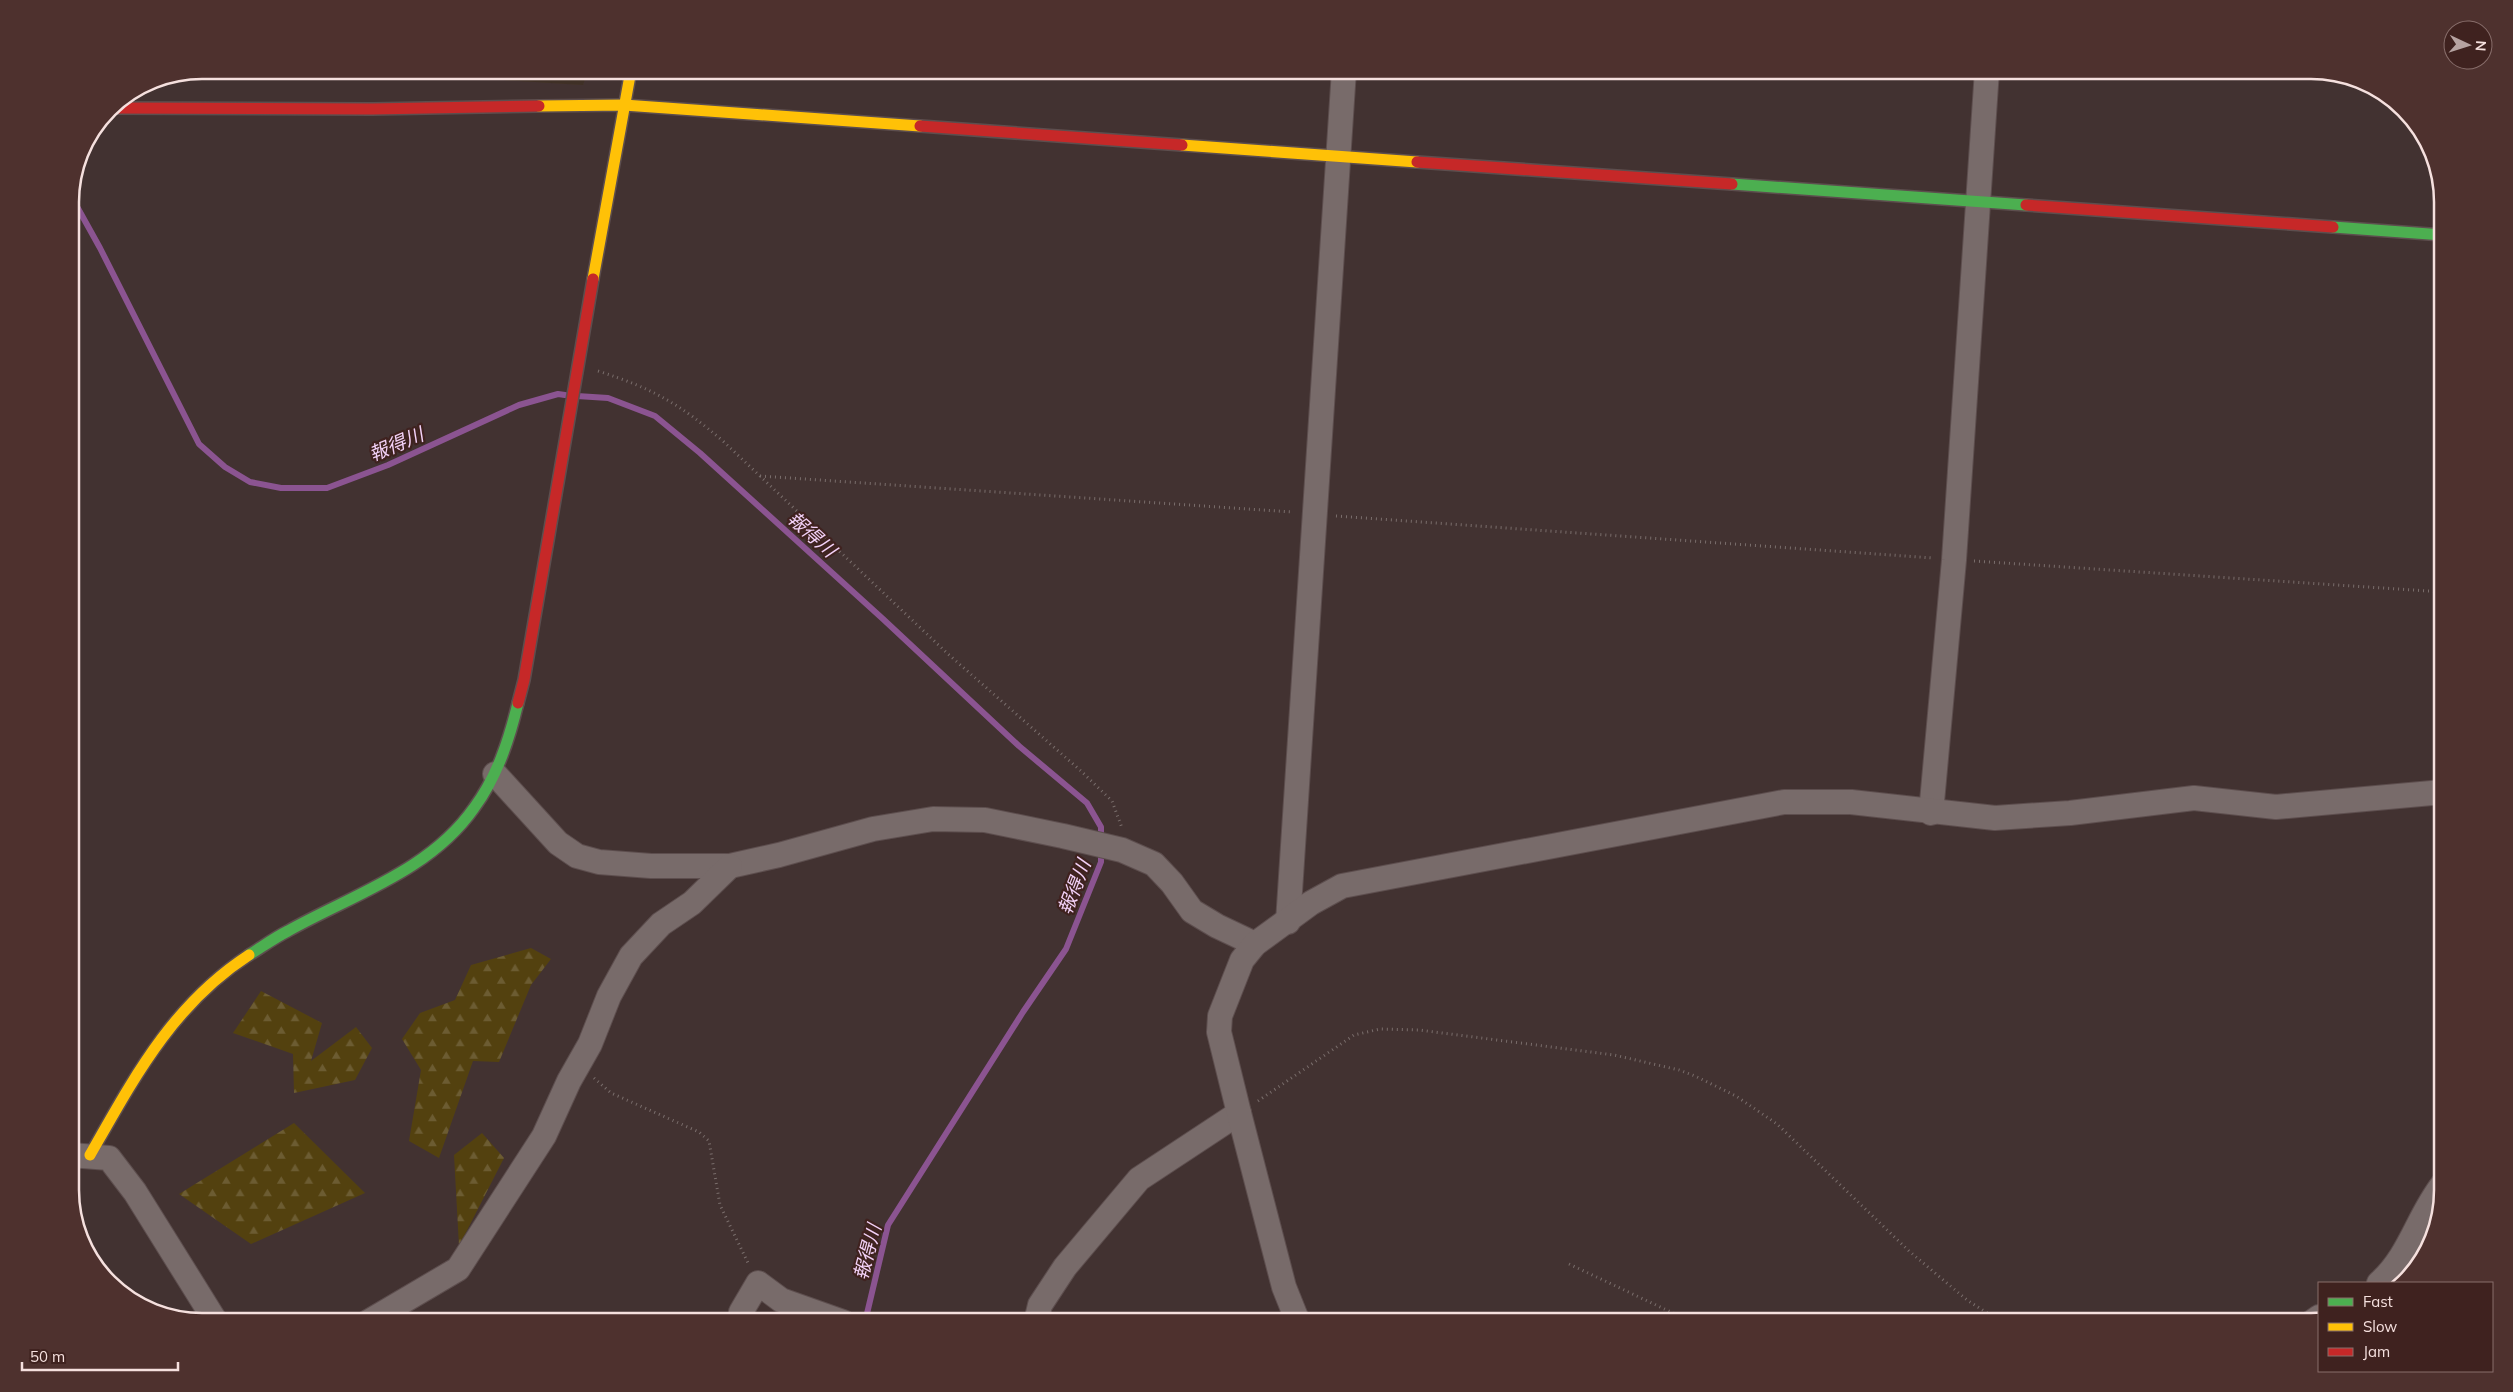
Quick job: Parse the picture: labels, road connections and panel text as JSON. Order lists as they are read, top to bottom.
{
  "water": ["報得川"],
  "legend": ["Fast", "Slow", "Jam"],
  "scale_bar": "50 m",
  "north": "right"
}
